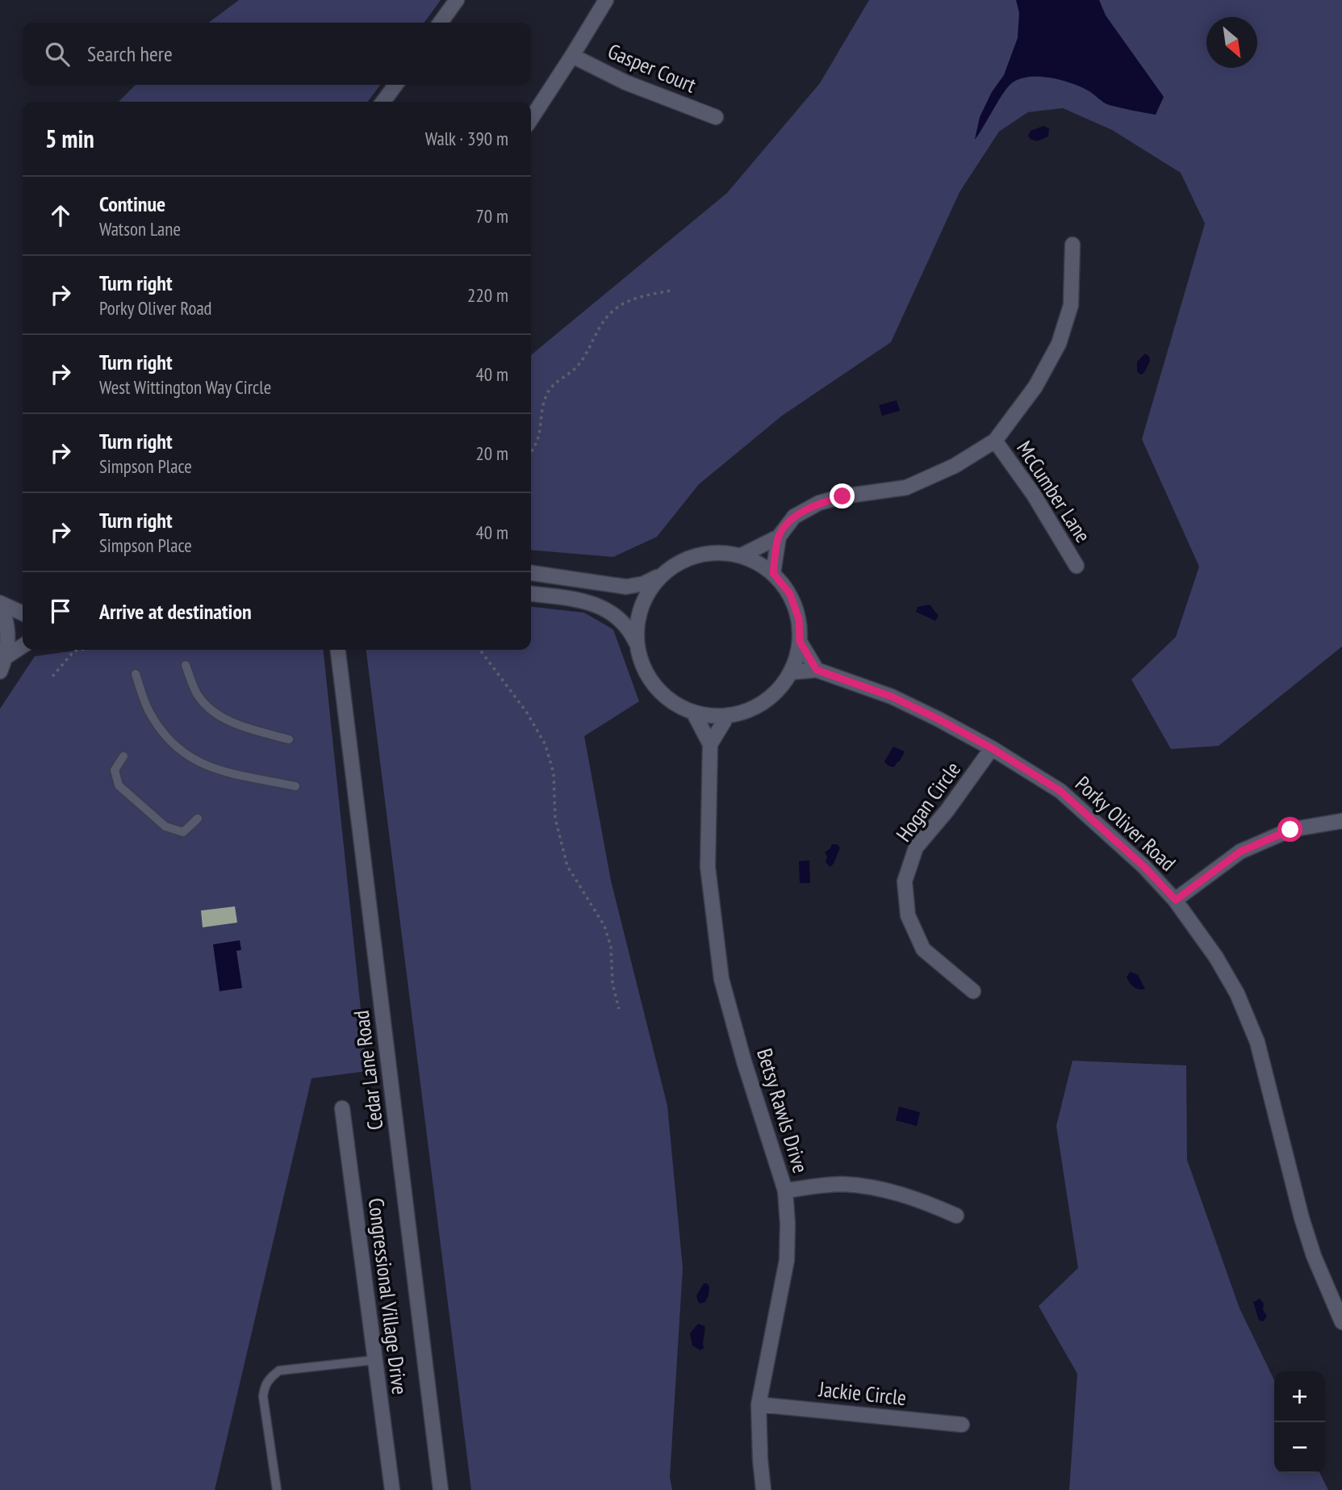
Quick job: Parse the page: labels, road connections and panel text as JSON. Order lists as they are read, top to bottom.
{
  "streets": {
    "street": [
      "Gasper Court",
      "McCumber Lane",
      "Hogan Circle",
      "Porky Oliver Road",
      "Cedar Lane Road",
      "Betsy Rawls Drive",
      "Congressional Village Drive",
      "Jackie Circle"
    ]
  },
  "crossings": [
    ["Hogan Circle", "Porky Oliver Road"],
    ["Porky Oliver Road", "Betsy Rawls Drive"],
    ["Betsy Rawls Drive", "Jackie Circle"]
  ],
  "north": "bottom right",
  "page": {
    "search": "Search here",
    "heading": ["5 min", "Walk · 390 m"],
    "list": [
      ["Continue", "Watson Lane", "70 m"],
      ["Turn right", "Porky Oliver Road", "220 m"],
      ["Turn right", "West Wittington Way Circle", "40 m"],
      ["Turn right", "Simpson Place", "20 m"],
      ["Turn right", "Simpson Place", "40 m"],
      "Arrive at destination"
    ],
    "map_buttons": ["+", "−"]
  }
}
